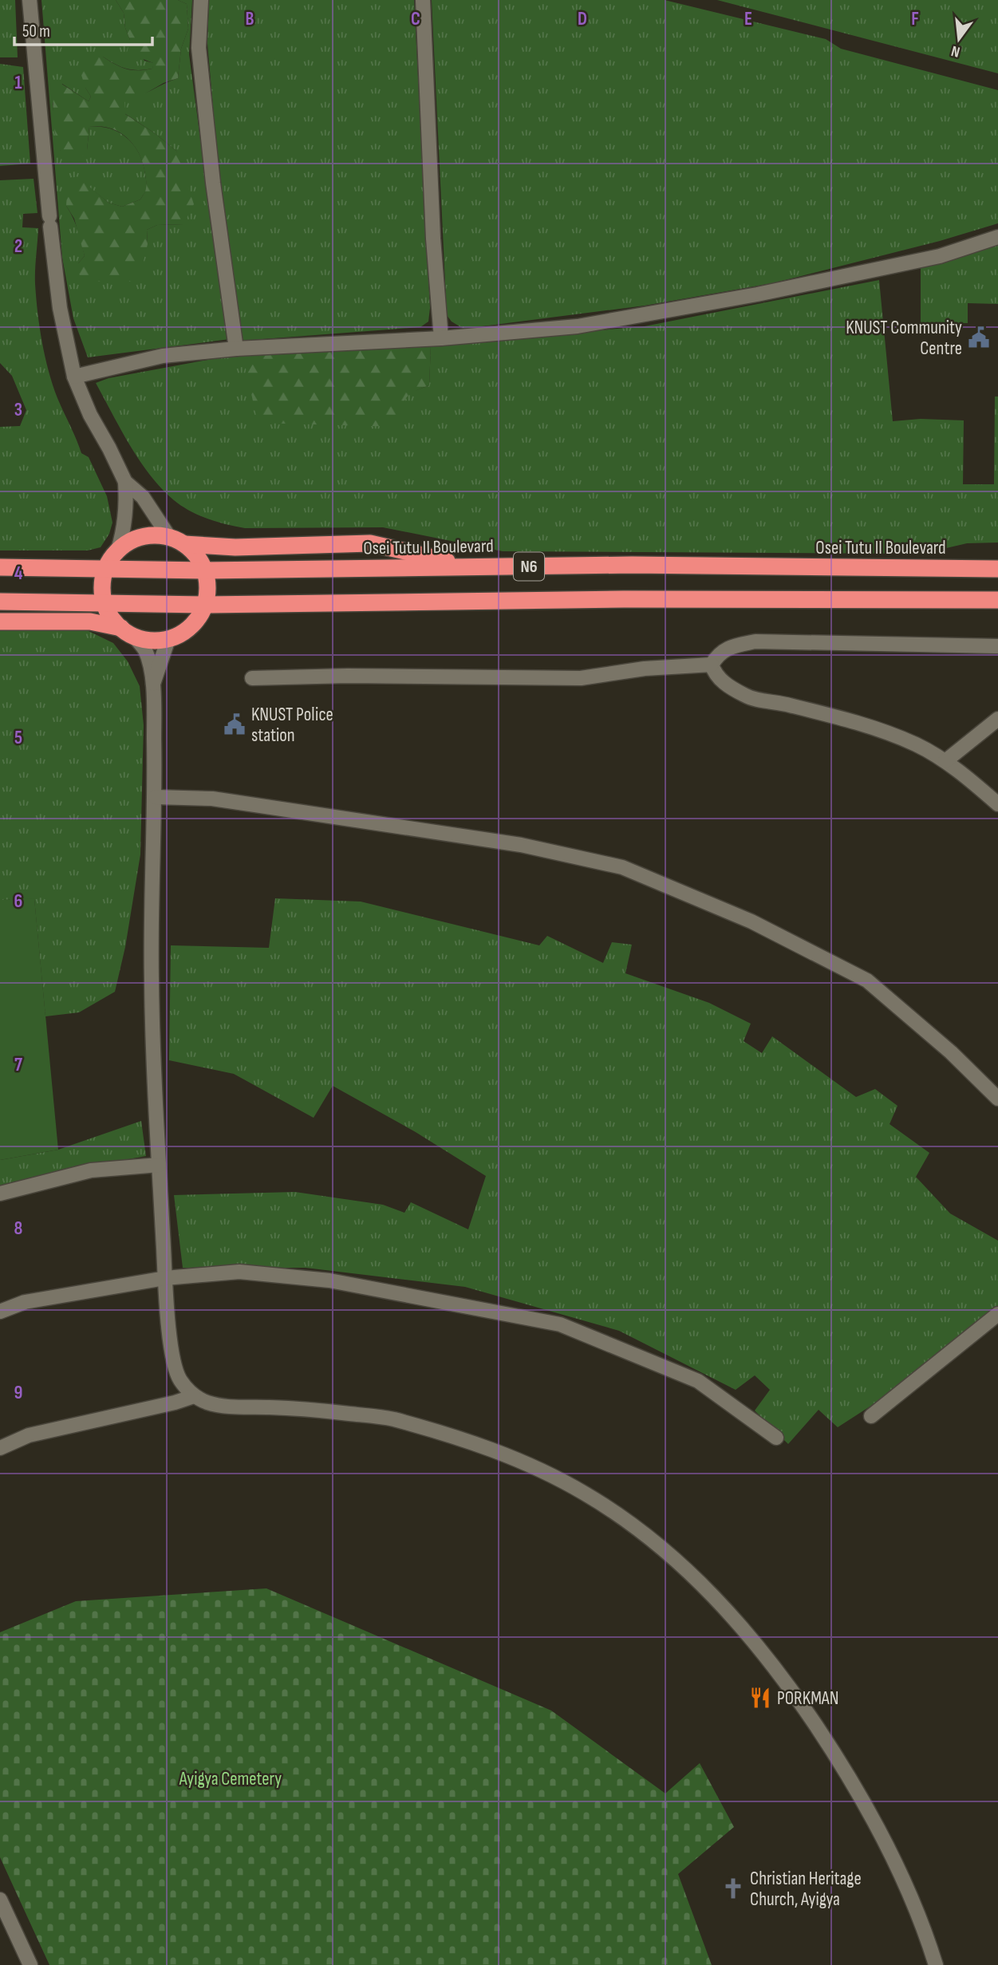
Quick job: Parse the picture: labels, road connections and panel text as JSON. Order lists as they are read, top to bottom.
{
  "streets": {
    "highway": ["Osei Tutu II Boulevard", "N6"]
  },
  "parks": ["Ayigya Cemetery"],
  "places": {
    "public building": ["KNUST Community Centre", "KNUST Police station"],
    "restaurant": ["PORKMAN"],
    "church": ["Christian Heritage Church, Ayigya"]
  },
  "scale_bar": "50 m",
  "north": "bottom",
  "grid": {
    "columns": [
      "B",
      "C",
      "D",
      "E",
      "F"
    ],
    "rows": [
      "1",
      "2",
      "3",
      "4",
      "5",
      "6",
      "7",
      "8",
      "9"
    ]
  }
}
